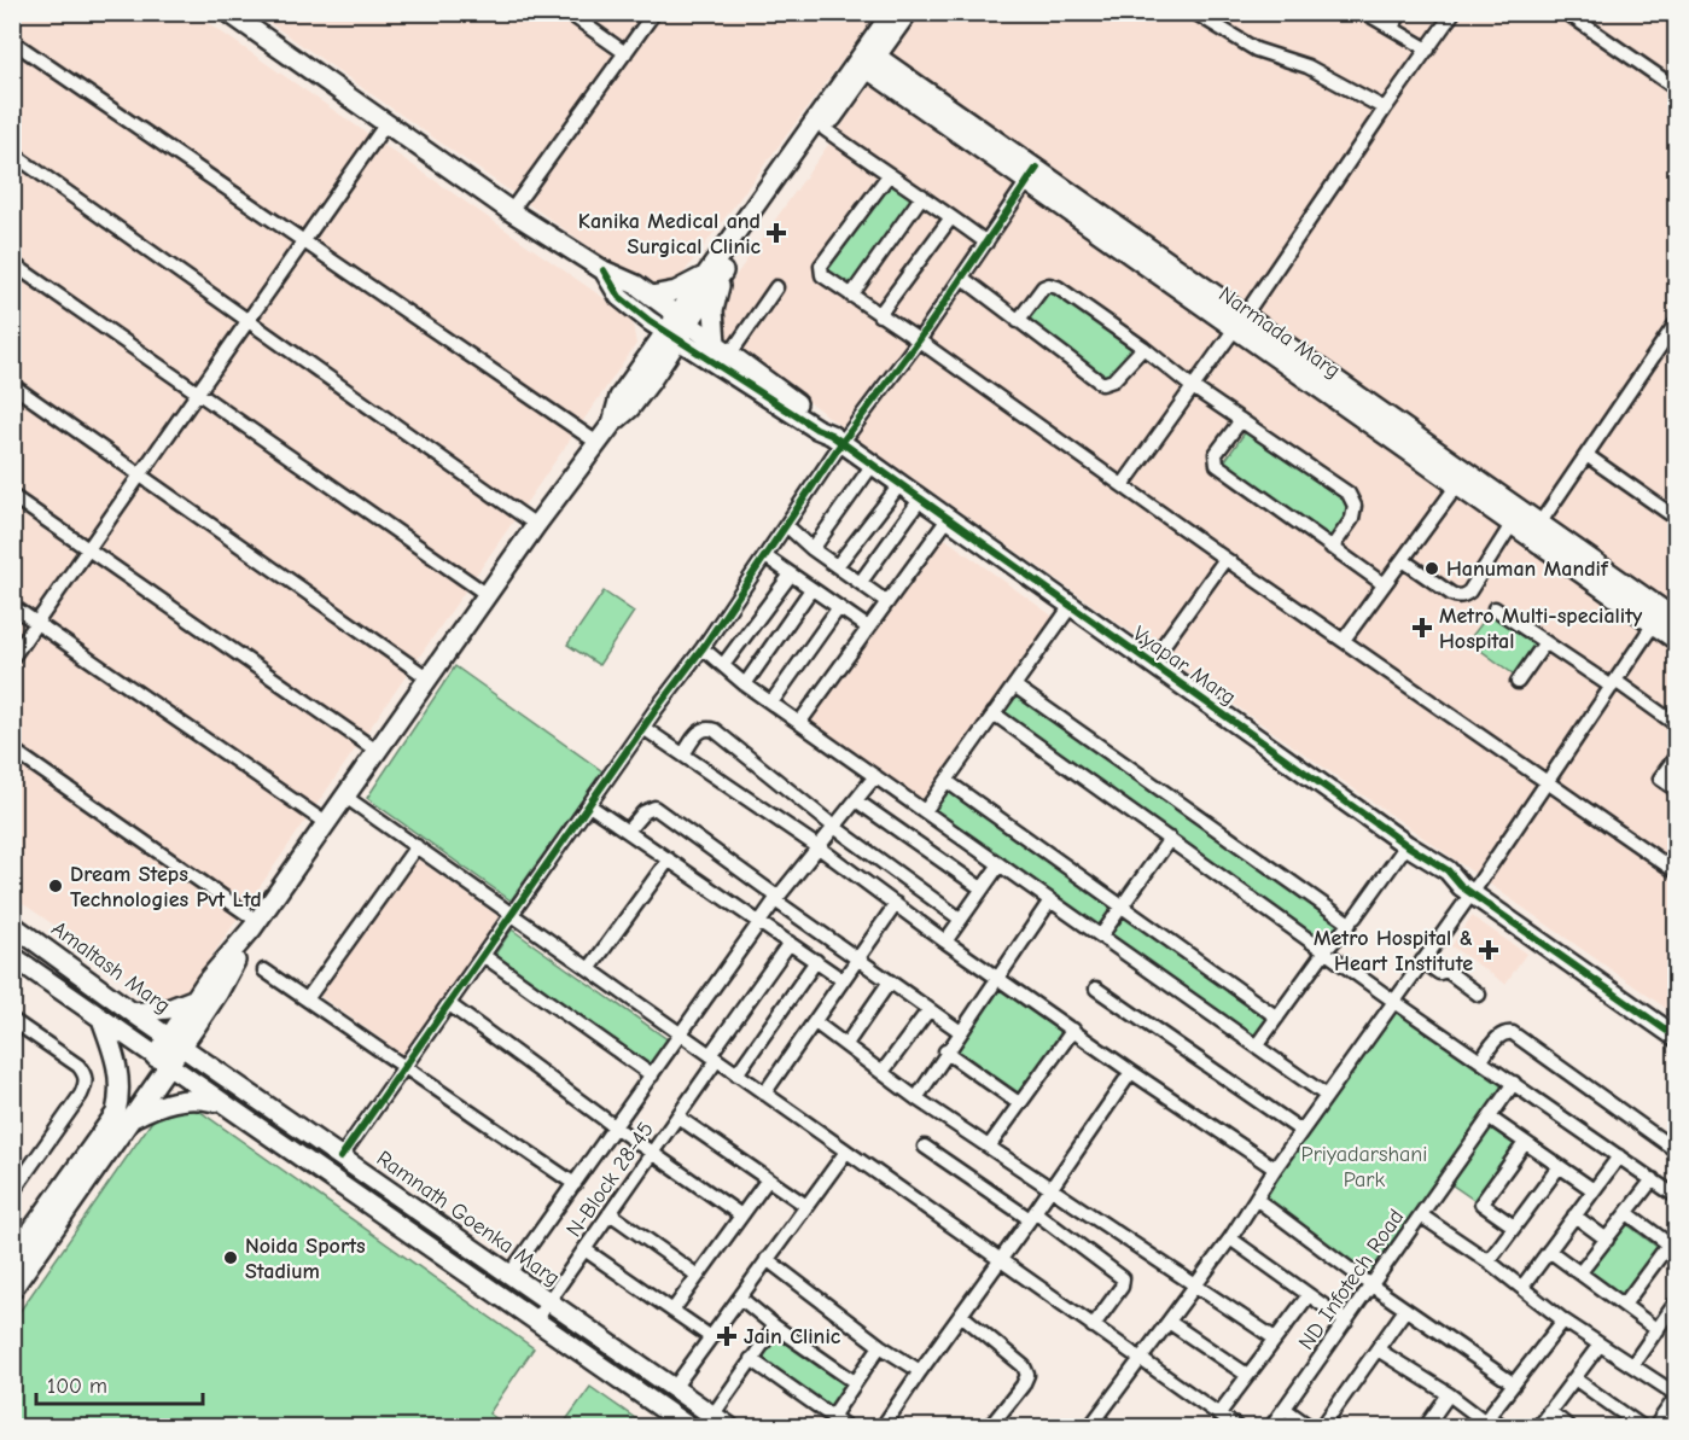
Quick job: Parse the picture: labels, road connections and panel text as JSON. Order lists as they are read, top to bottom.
{
  "streets": {
    "street": [
      "Narmada Marg",
      "Vyapar Marg",
      "Amaltash Marg",
      "N-Block 28-45",
      "Ramnath Goenka Marg",
      "ND Infotech Road"
    ]
  },
  "crossings": [
    ["Amaltash Marg", "Ramnath Goenka Marg"],
    ["N-Block 28-45", "Ramnath Goenka Marg"]
  ],
  "parks": ["Priyadarshani Park"],
  "places": {
    "health": [
      "Kanika Medical and Surgical Clinic",
      "Metro Multi-speciality Hospital",
      "Metro Hospital & Heart Institute",
      "Jain Clinic"
    ],
    "other": ["Hanuman Mandif", "Dream Steps Technologies Pvt Ltd", "Noida Sports Stadium"]
  },
  "scale_bar": "100 m"
}
